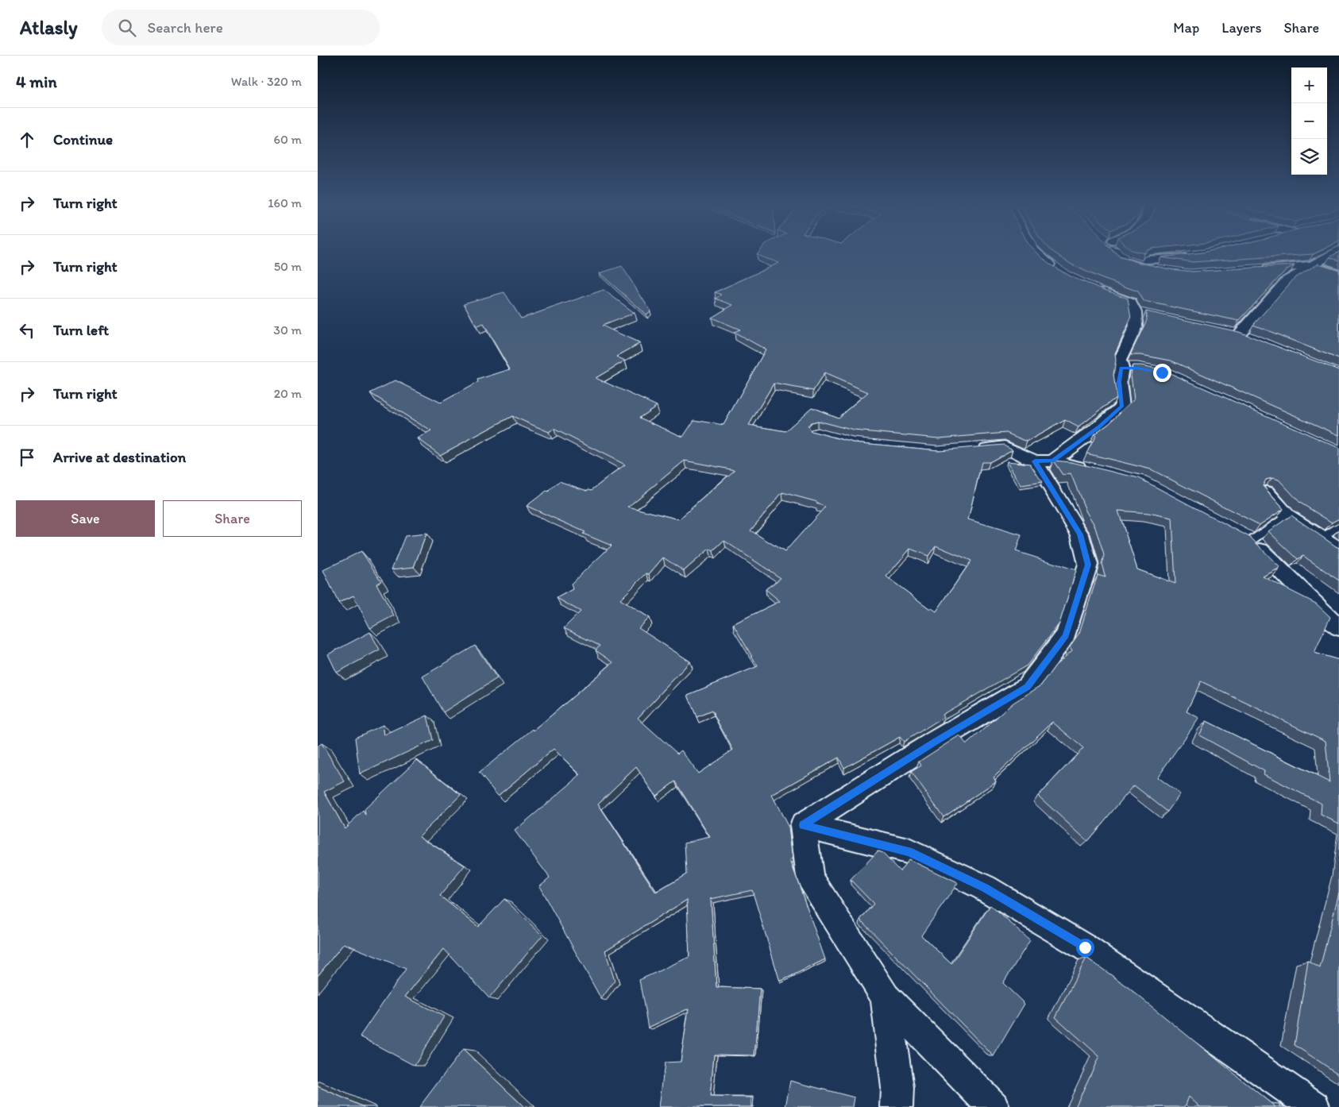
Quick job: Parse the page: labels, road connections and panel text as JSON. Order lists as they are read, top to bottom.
{
  "page": {
    "header": "Atlasly",
    "search": "Search here",
    "nav": ["Map", "Layers", "Share"],
    "heading": ["4 min", "Walk · 320 m"],
    "map_buttons": ["+", "−"],
    "list": [
      ["Continue", "60 m"],
      ["Turn right", "160 m"],
      ["Turn right", "50 m"],
      ["Turn left", "30 m"],
      ["Turn right", "20 m"],
      "Arrive at destination"
    ],
    "buttons": ["Save", "Share"]
  }
}
